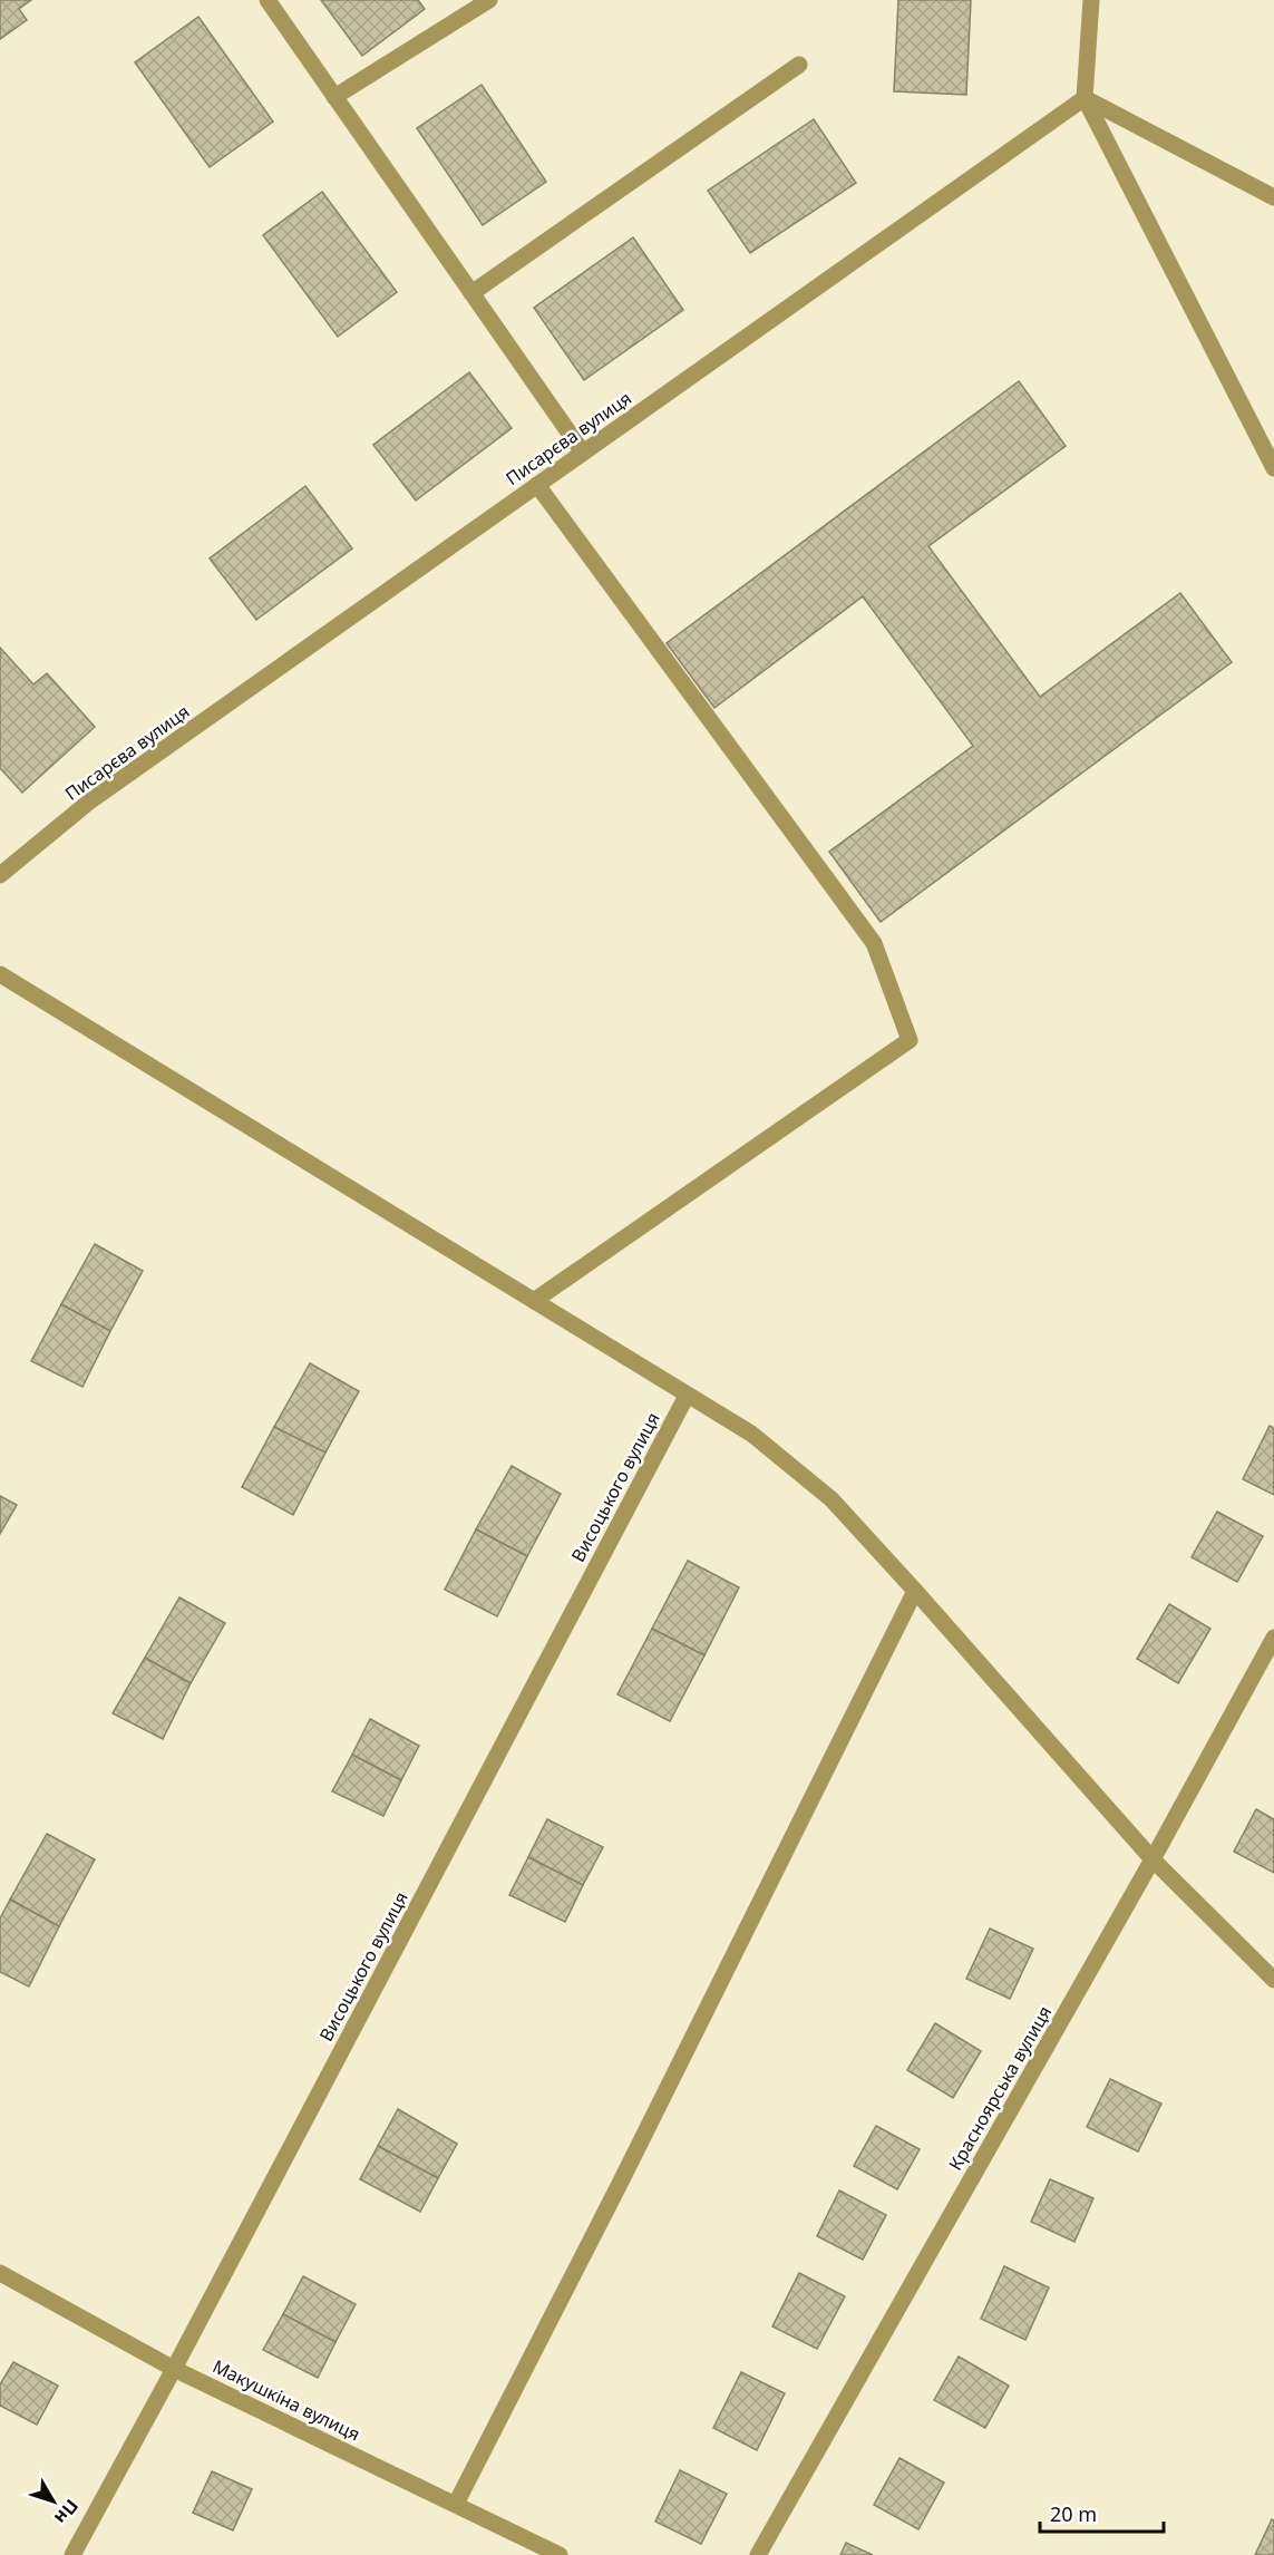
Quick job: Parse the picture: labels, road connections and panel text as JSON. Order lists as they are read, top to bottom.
{
  "streets": {
    "street": [
      "Писарєва вулиця",
      "Висоцького вулиця",
      "Красноярська вулиця",
      "Макушкіна вулиця"
    ]
  },
  "crossings": [
    ["Висоцького вулиця", "Макушкіна вулиця"]
  ],
  "scale_bar": "20 m",
  "north": "bottom right"
}
